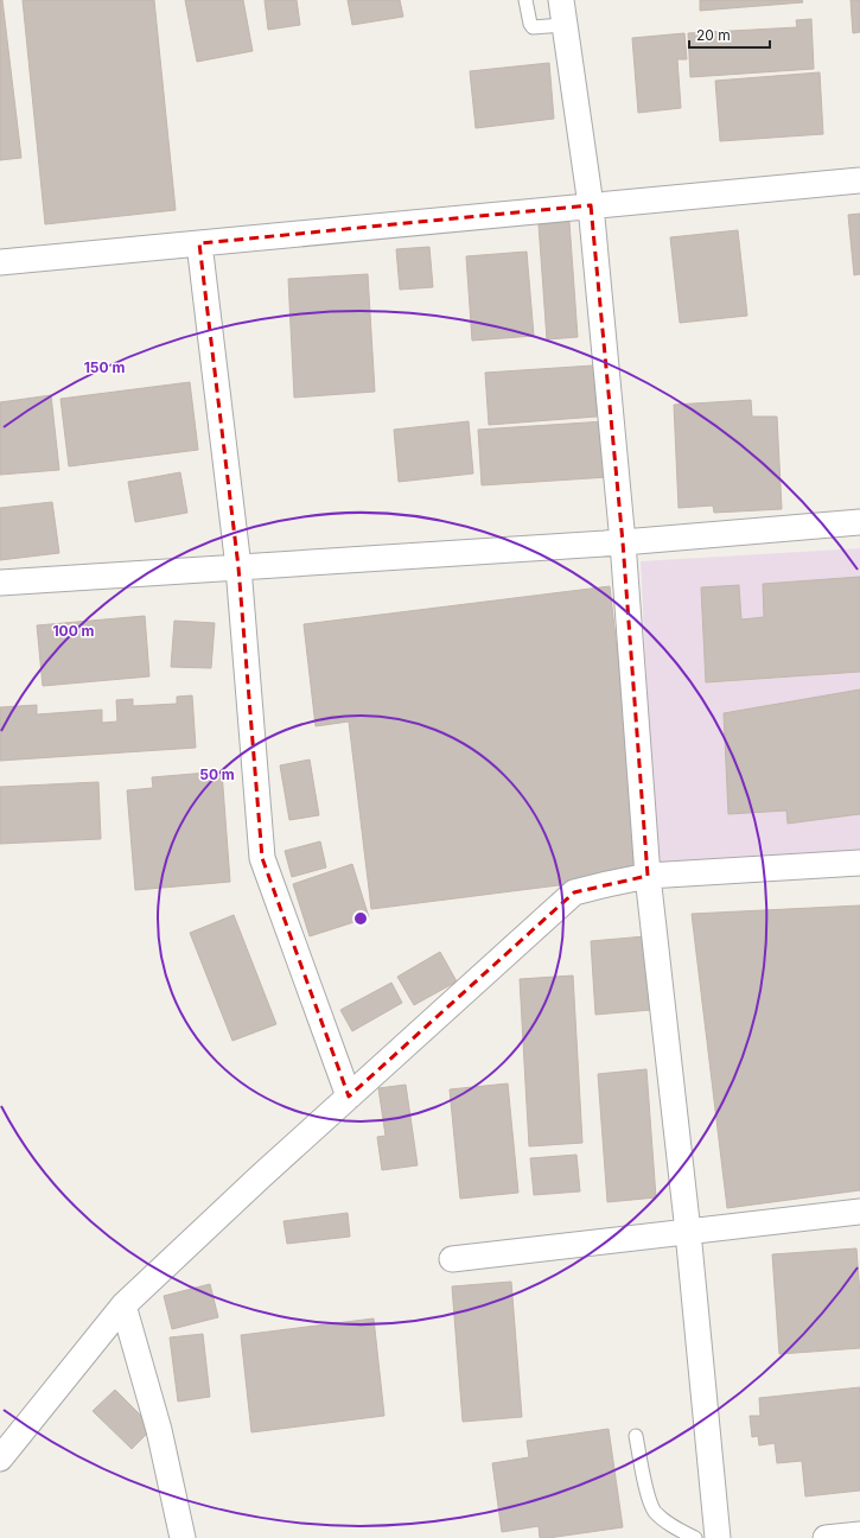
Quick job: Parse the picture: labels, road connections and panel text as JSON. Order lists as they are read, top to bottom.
{
  "scale_bar": "20 m",
  "rings": ["150 m", "100 m", "50 m"]
}
